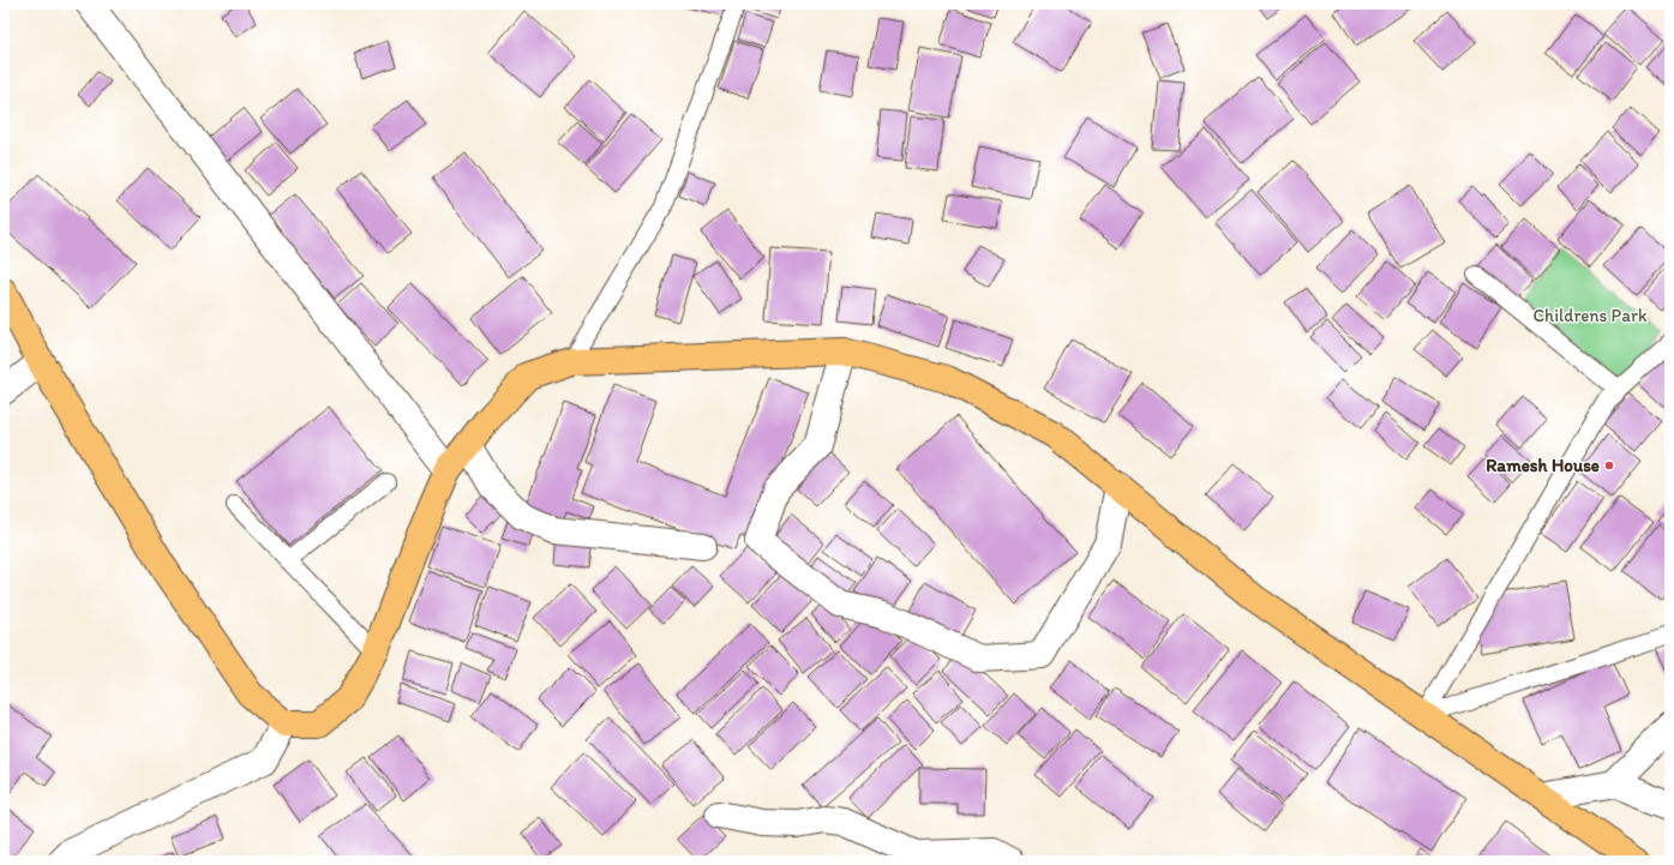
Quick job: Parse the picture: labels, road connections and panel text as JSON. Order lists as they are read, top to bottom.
{
  "parks": ["Childrens Park"],
  "places": ["Ramesh House"]
}
